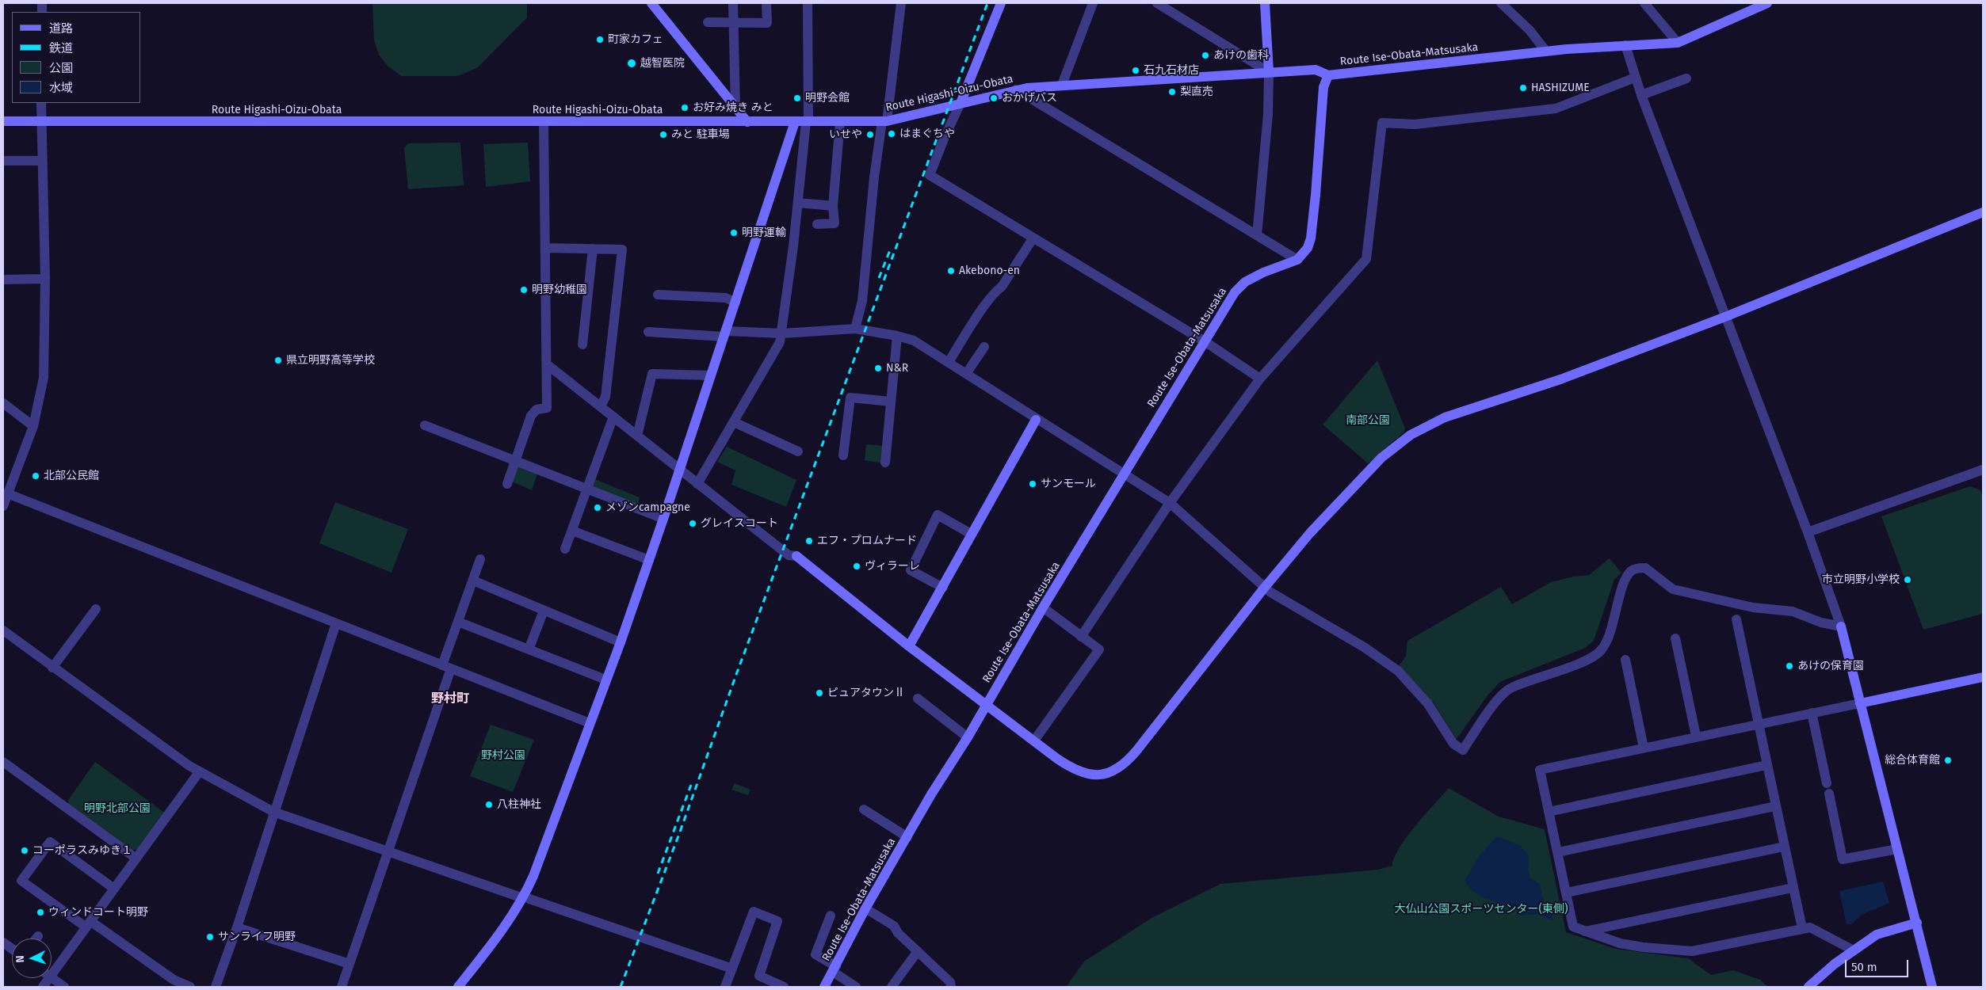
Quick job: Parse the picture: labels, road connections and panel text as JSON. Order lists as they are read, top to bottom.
{
  "streets": {
    "street": ["Route Ise-Obata-Matsusaka", "Route Higashi-Oizu-Obata"]
  },
  "crossings": [
    ["Route Ise-Obata-Matsusaka", "Route Higashi-Oizu-Obata"]
  ],
  "districts": ["野村町"],
  "parks": [
    "南部公園",
    "野村公園",
    "明野北部公園",
    "大仏山公園スポーツセンター(東側)"
  ],
  "places": [
    "町家カフェ",
    "あけの歯科",
    "越智医院",
    "石九石材店",
    "HASHIZUME",
    "梨直売",
    "明野会館",
    "おかげバス",
    "お好み焼き みと",
    "はまぐちや",
    "みと 駐車場",
    "いせや",
    "明野運輸",
    "Akebono-en",
    "明野幼稚園",
    "県立明野高等学校",
    "N&R",
    "北部公民館",
    "サンモール",
    "メゾンcampagne",
    "グレイスコート",
    "エフ・プロムナード",
    "ヴィラーレ",
    "市立明野小学校",
    "あけの保育園",
    "ピュアタウンⅡ",
    "総合体育館",
    "八柱神社",
    "コーポラスみゆき１",
    "ウィンドコート明野",
    "サンライフ明野"
  ],
  "legend": [
    "道路",
    "鉄道",
    "公園",
    "水域"
  ],
  "scale_bar": "50 m",
  "north": "left"
}
